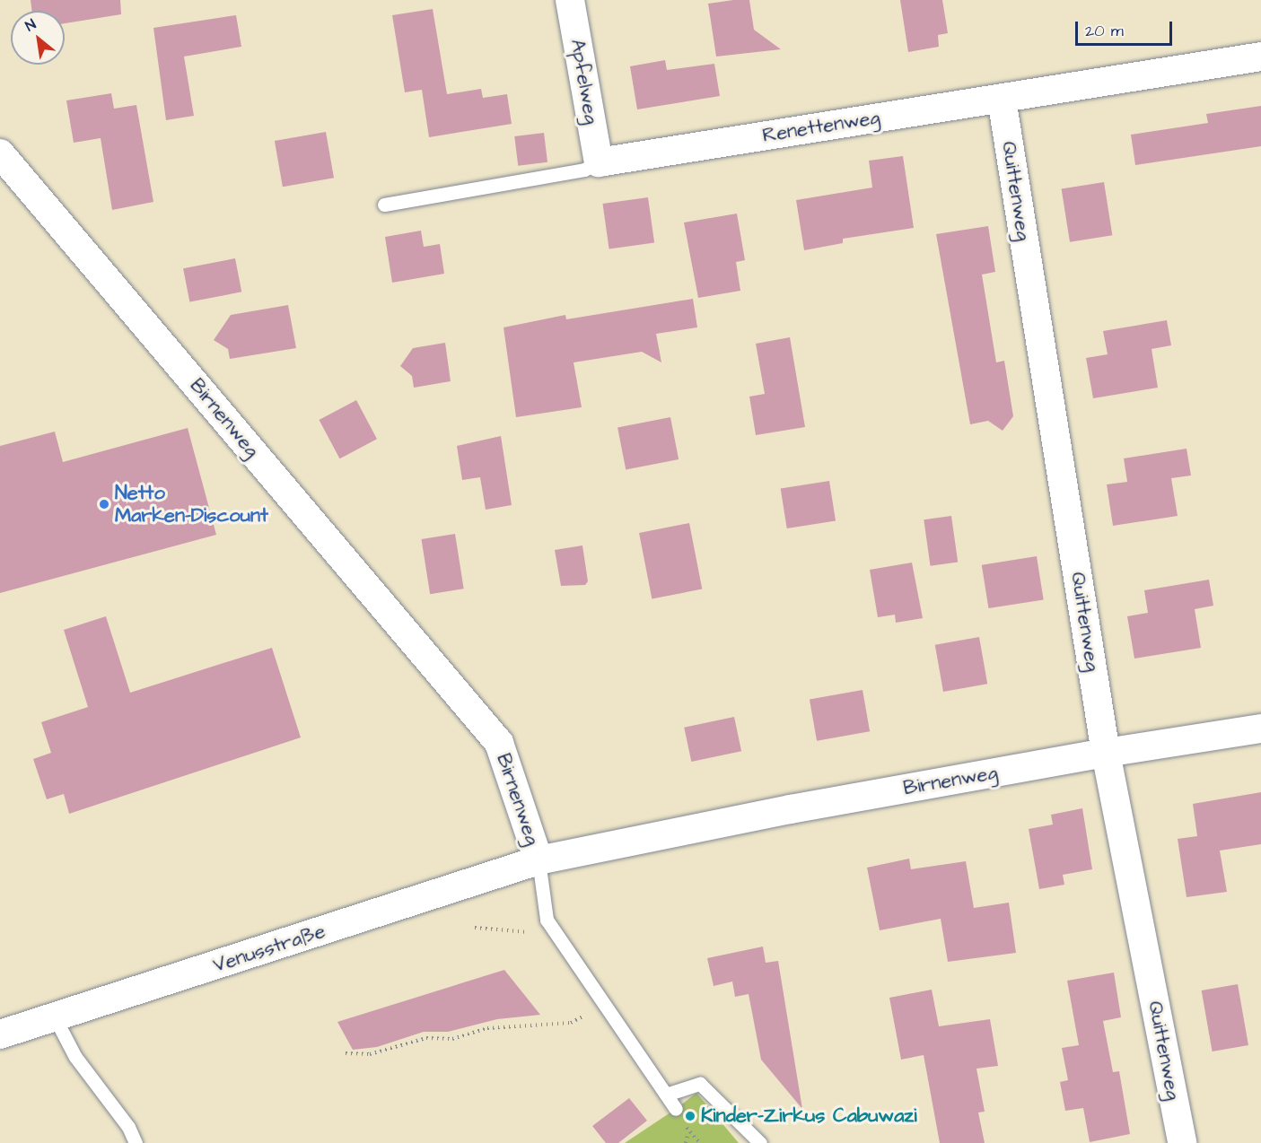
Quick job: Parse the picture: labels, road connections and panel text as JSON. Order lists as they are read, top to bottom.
{
  "streets": {
    "street": [
      "Apfelweg",
      "Renettenweg",
      "Quittenweg",
      "Birnenweg",
      "Venusstraße"
    ]
  },
  "crossings": [
    ["Apfelweg", "Renettenweg"],
    ["Renettenweg", "Quittenweg"],
    ["Quittenweg", "Birnenweg"],
    ["Birnenweg", "Venusstraße"]
  ],
  "places": ["Netto Marken-Discount", "Kinder-Zirkus Cabuwazi"],
  "scale_bar": "20 m",
  "north": "top left"
}
